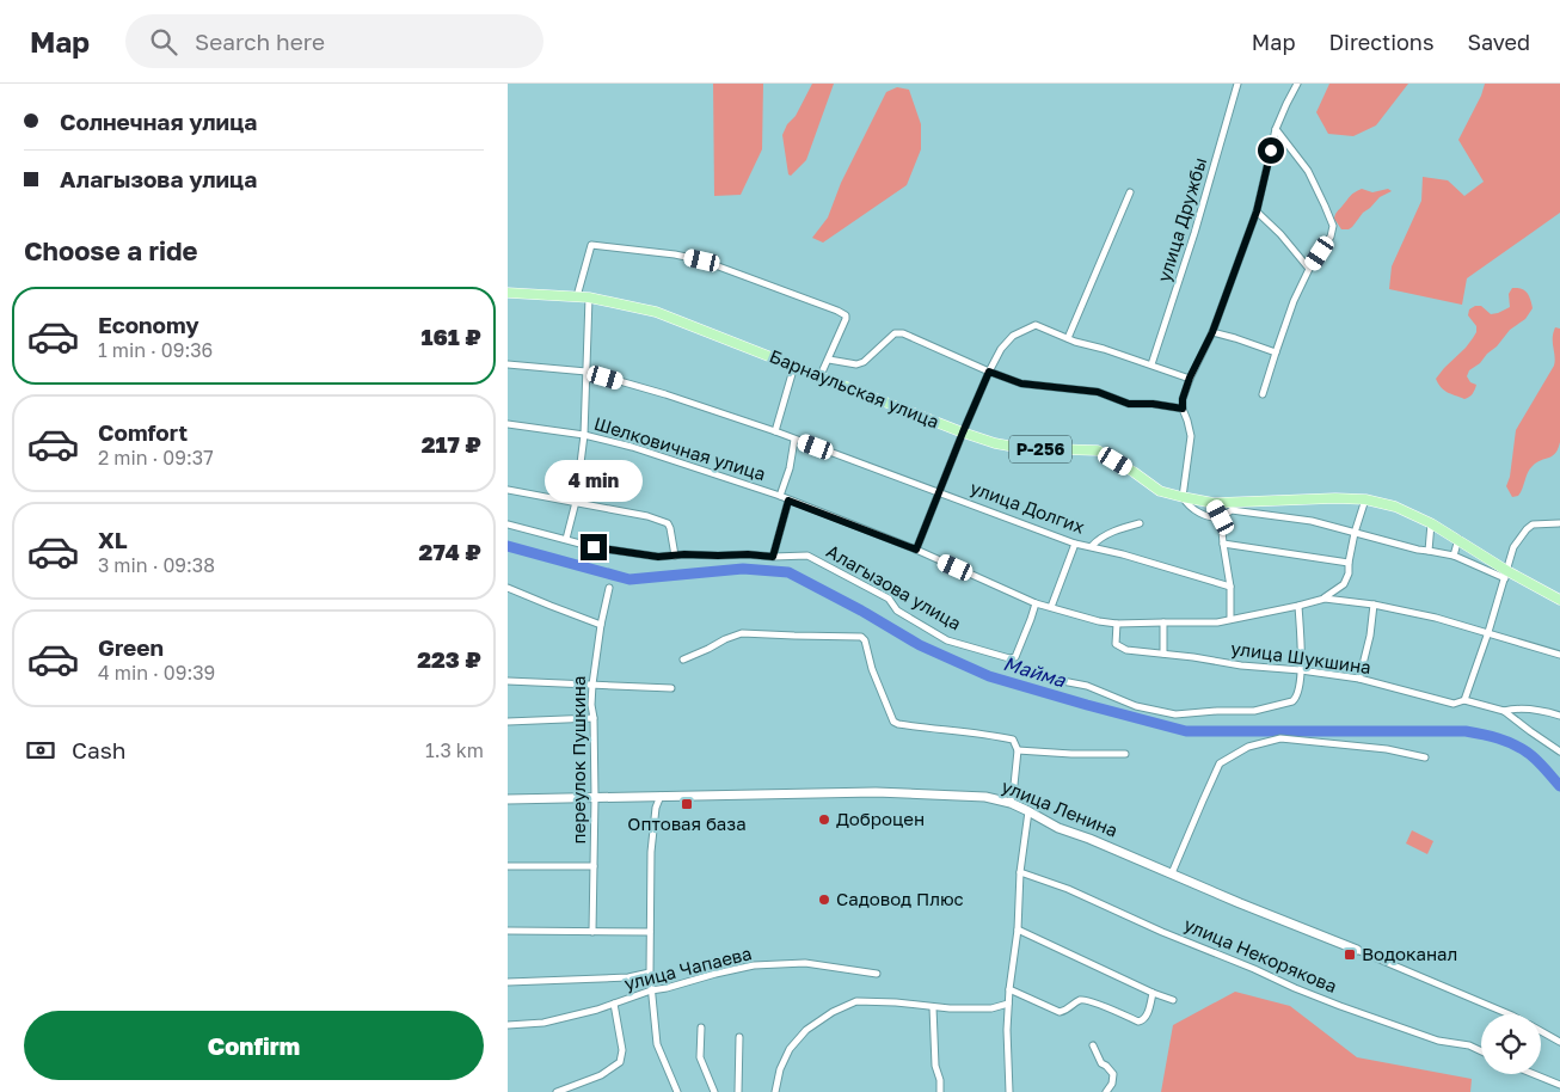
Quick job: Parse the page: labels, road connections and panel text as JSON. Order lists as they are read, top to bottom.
{
  "streets": {
    "main road": ["Барнаульская улица", "Р-256"],
    "street": [
      "улица Дружбы",
      "Шелковичная улица",
      "улица Долгих",
      "Алагызова улица",
      "улица Шукшина",
      "переулок Пушкина",
      "улица Ленина",
      "улица Некорякова",
      "улица Чапаева"
    ]
  },
  "crossings": [
    ["Шелковичная улица", "Алагызова улица"],
    ["Шелковичная улица", "улица Шукшина"],
    ["переулок Пушкина", "улица Ленина"]
  ],
  "water": ["Майма"],
  "places": {
    "transit": ["Оптовая база", "Водоканал"],
    "other": ["Доброцен", "Садовод Плюс"]
  },
  "page": {
    "header": "Map",
    "search": "Search here",
    "nav": ["Map", "Directions", "Saved"],
    "banner": ["Солнечная улица", "Алагызова улица"],
    "heading": "Choose a ride",
    "list": [
      {
        "name": "Economy",
        "note": "1 min · 09:36",
        "value": "161 ₽"
      },
      {
        "name": "Comfort",
        "note": "2 min · 09:37",
        "value": "217 ₽"
      },
      {
        "name": "XL",
        "note": "3 min · 09:38",
        "value": "274 ₽"
      },
      {
        "name": "Green",
        "note": "4 min · 09:39",
        "value": "223 ₽"
      }
    ],
    "bubble": "4 min",
    "pay": ["Cash", "1.3 km"],
    "buttons": "Confirm"
  }
}
